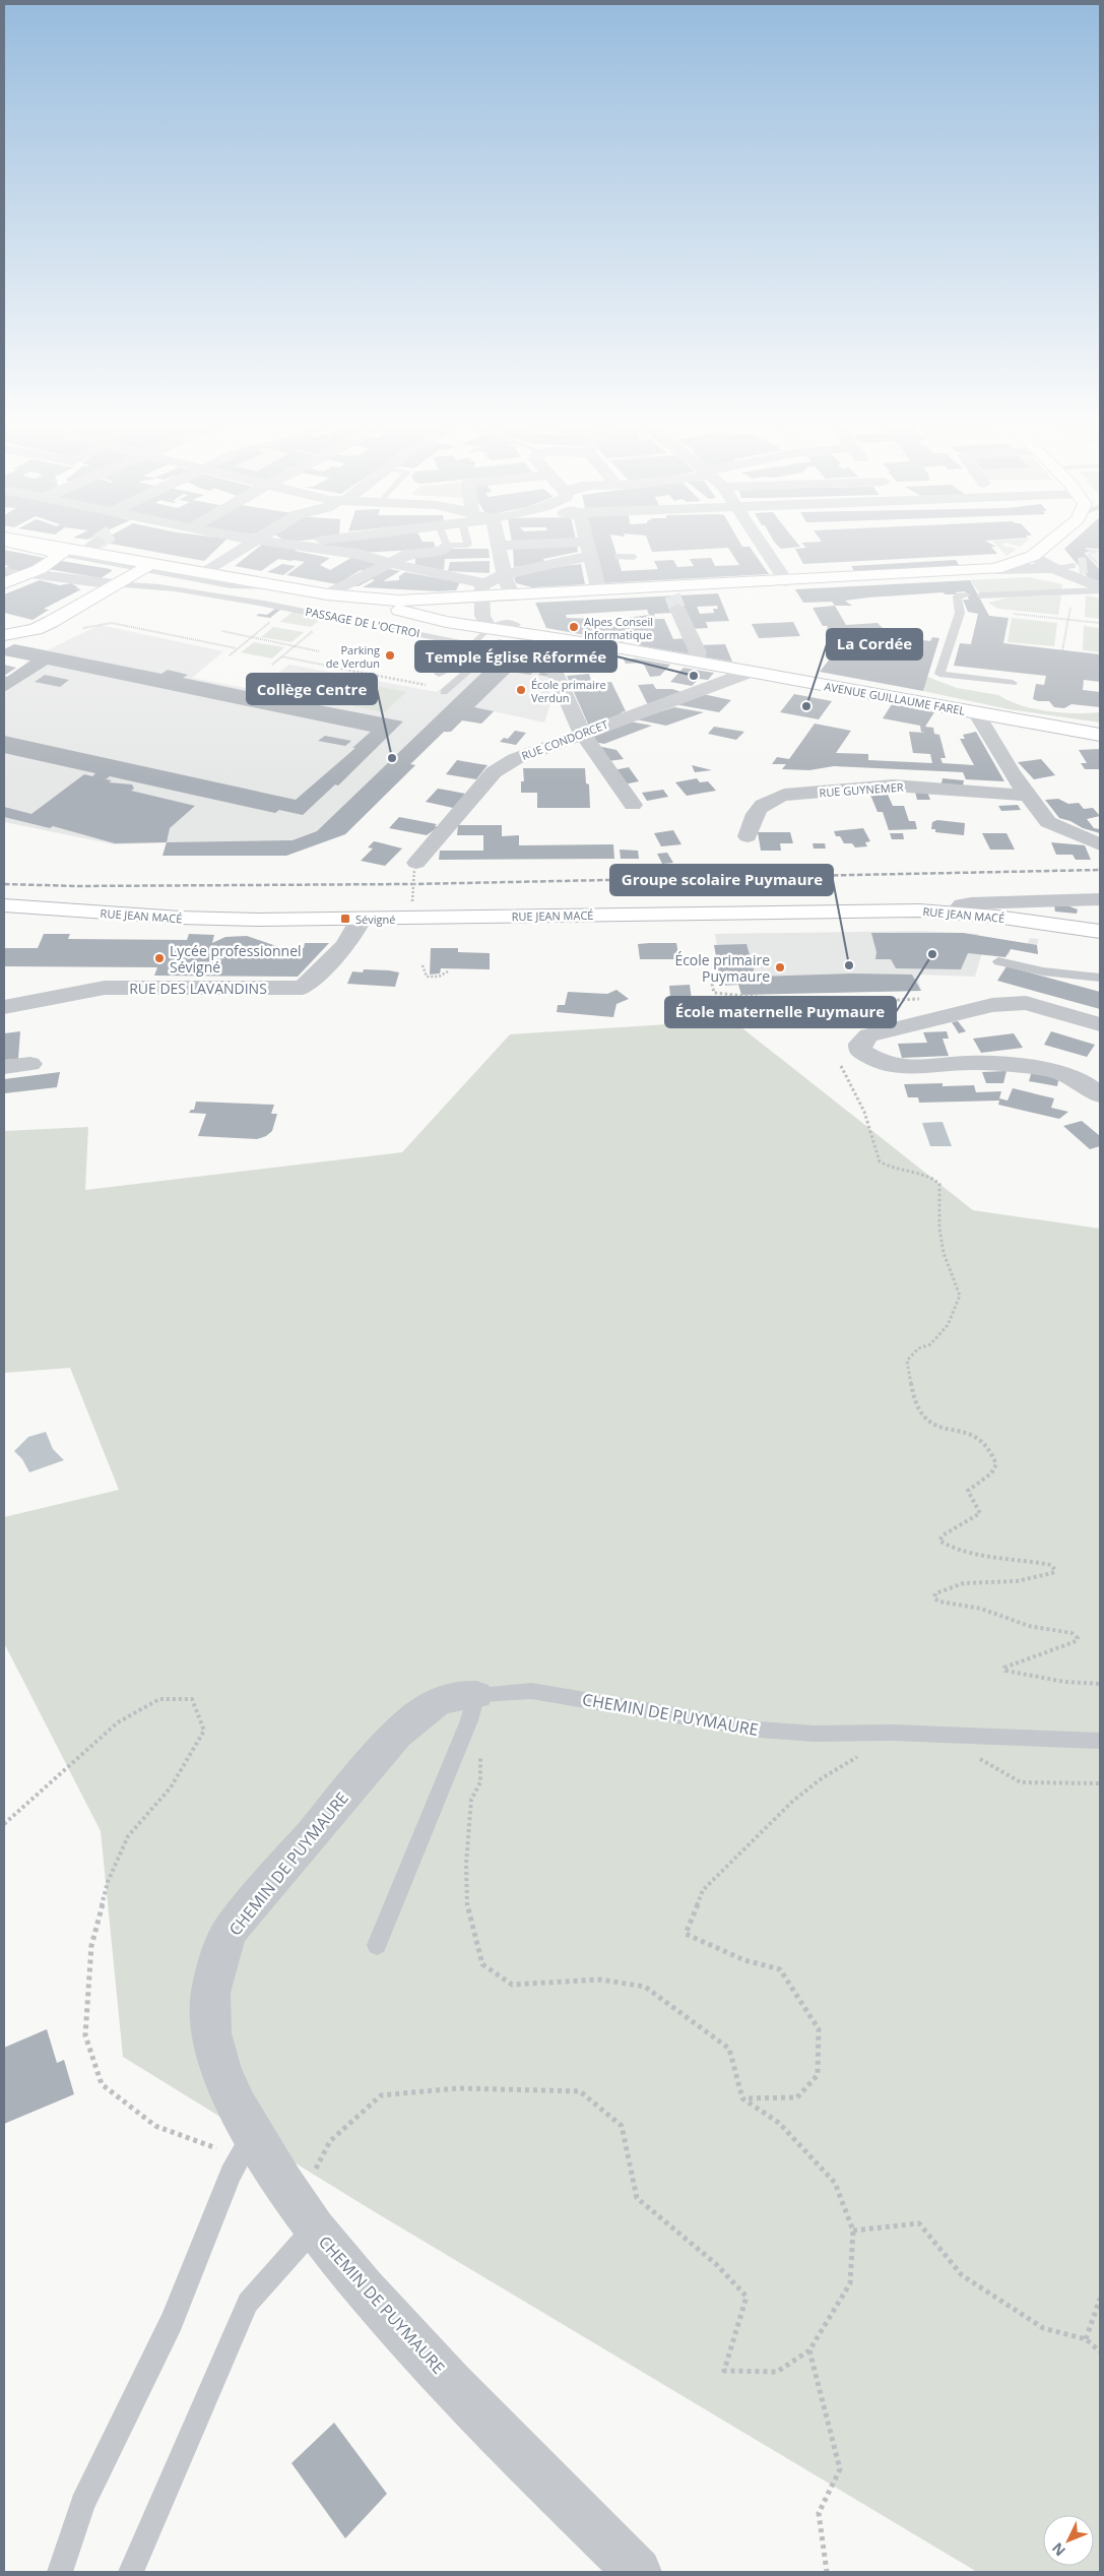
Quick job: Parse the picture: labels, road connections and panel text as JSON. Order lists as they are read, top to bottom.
{
  "streets": {
    "main road": ["AVENUE GUILLAUME FAREL", "RUE JEAN MACÉ"],
    "street": [
      "PASSAGE DE L'OCTROI",
      "RUE CONDORCET",
      "RUE GUYNEMER",
      "RUE DES LAVANDINS",
      "CHEMIN DE PUYMAURE"
    ]
  },
  "crossings": [
    ["AVENUE GUILLAUME FAREL", "RUE CONDORCET"],
    ["RUE JEAN MACÉ", "RUE DES LAVANDINS"]
  ],
  "places": {
    "other": [
      "Alpes Conseil Informatique",
      "Parking de Verdun",
      "Temple Église Réformée",
      "École primaire Verdun",
      "La Cordée",
      "Collège Centre",
      "École maternelle Puymaure",
      "Lycée professionnel Sévigné",
      "Groupe scolaire Puymaure",
      "École primaire Puymaure"
    ],
    "transit": ["Sévigné"]
  },
  "north": "bottom left"
}
